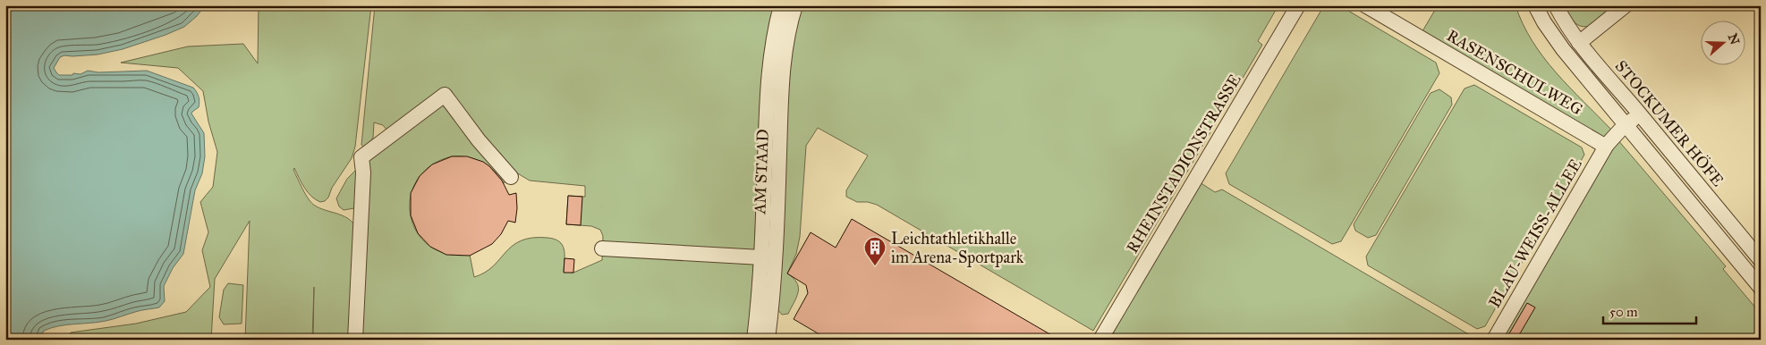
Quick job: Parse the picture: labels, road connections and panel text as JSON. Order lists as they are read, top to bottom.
{
  "streets": {
    "street": [
      "RASENSCHULWEG",
      "STOCKUMER HÖFE",
      "RHEINSTADIONSTRASSE",
      "AM STAAD",
      "BLAU-WEISS-ALLEE"
    ]
  },
  "crossings": [
    ["RASENSCHULWEG", "BLAU-WEISS-ALLEE"]
  ],
  "places": {
    "building": ["Leichtathletikhalle im Arena-Sportpark"]
  },
  "scale_bar": "50 m",
  "north": "right"
}
